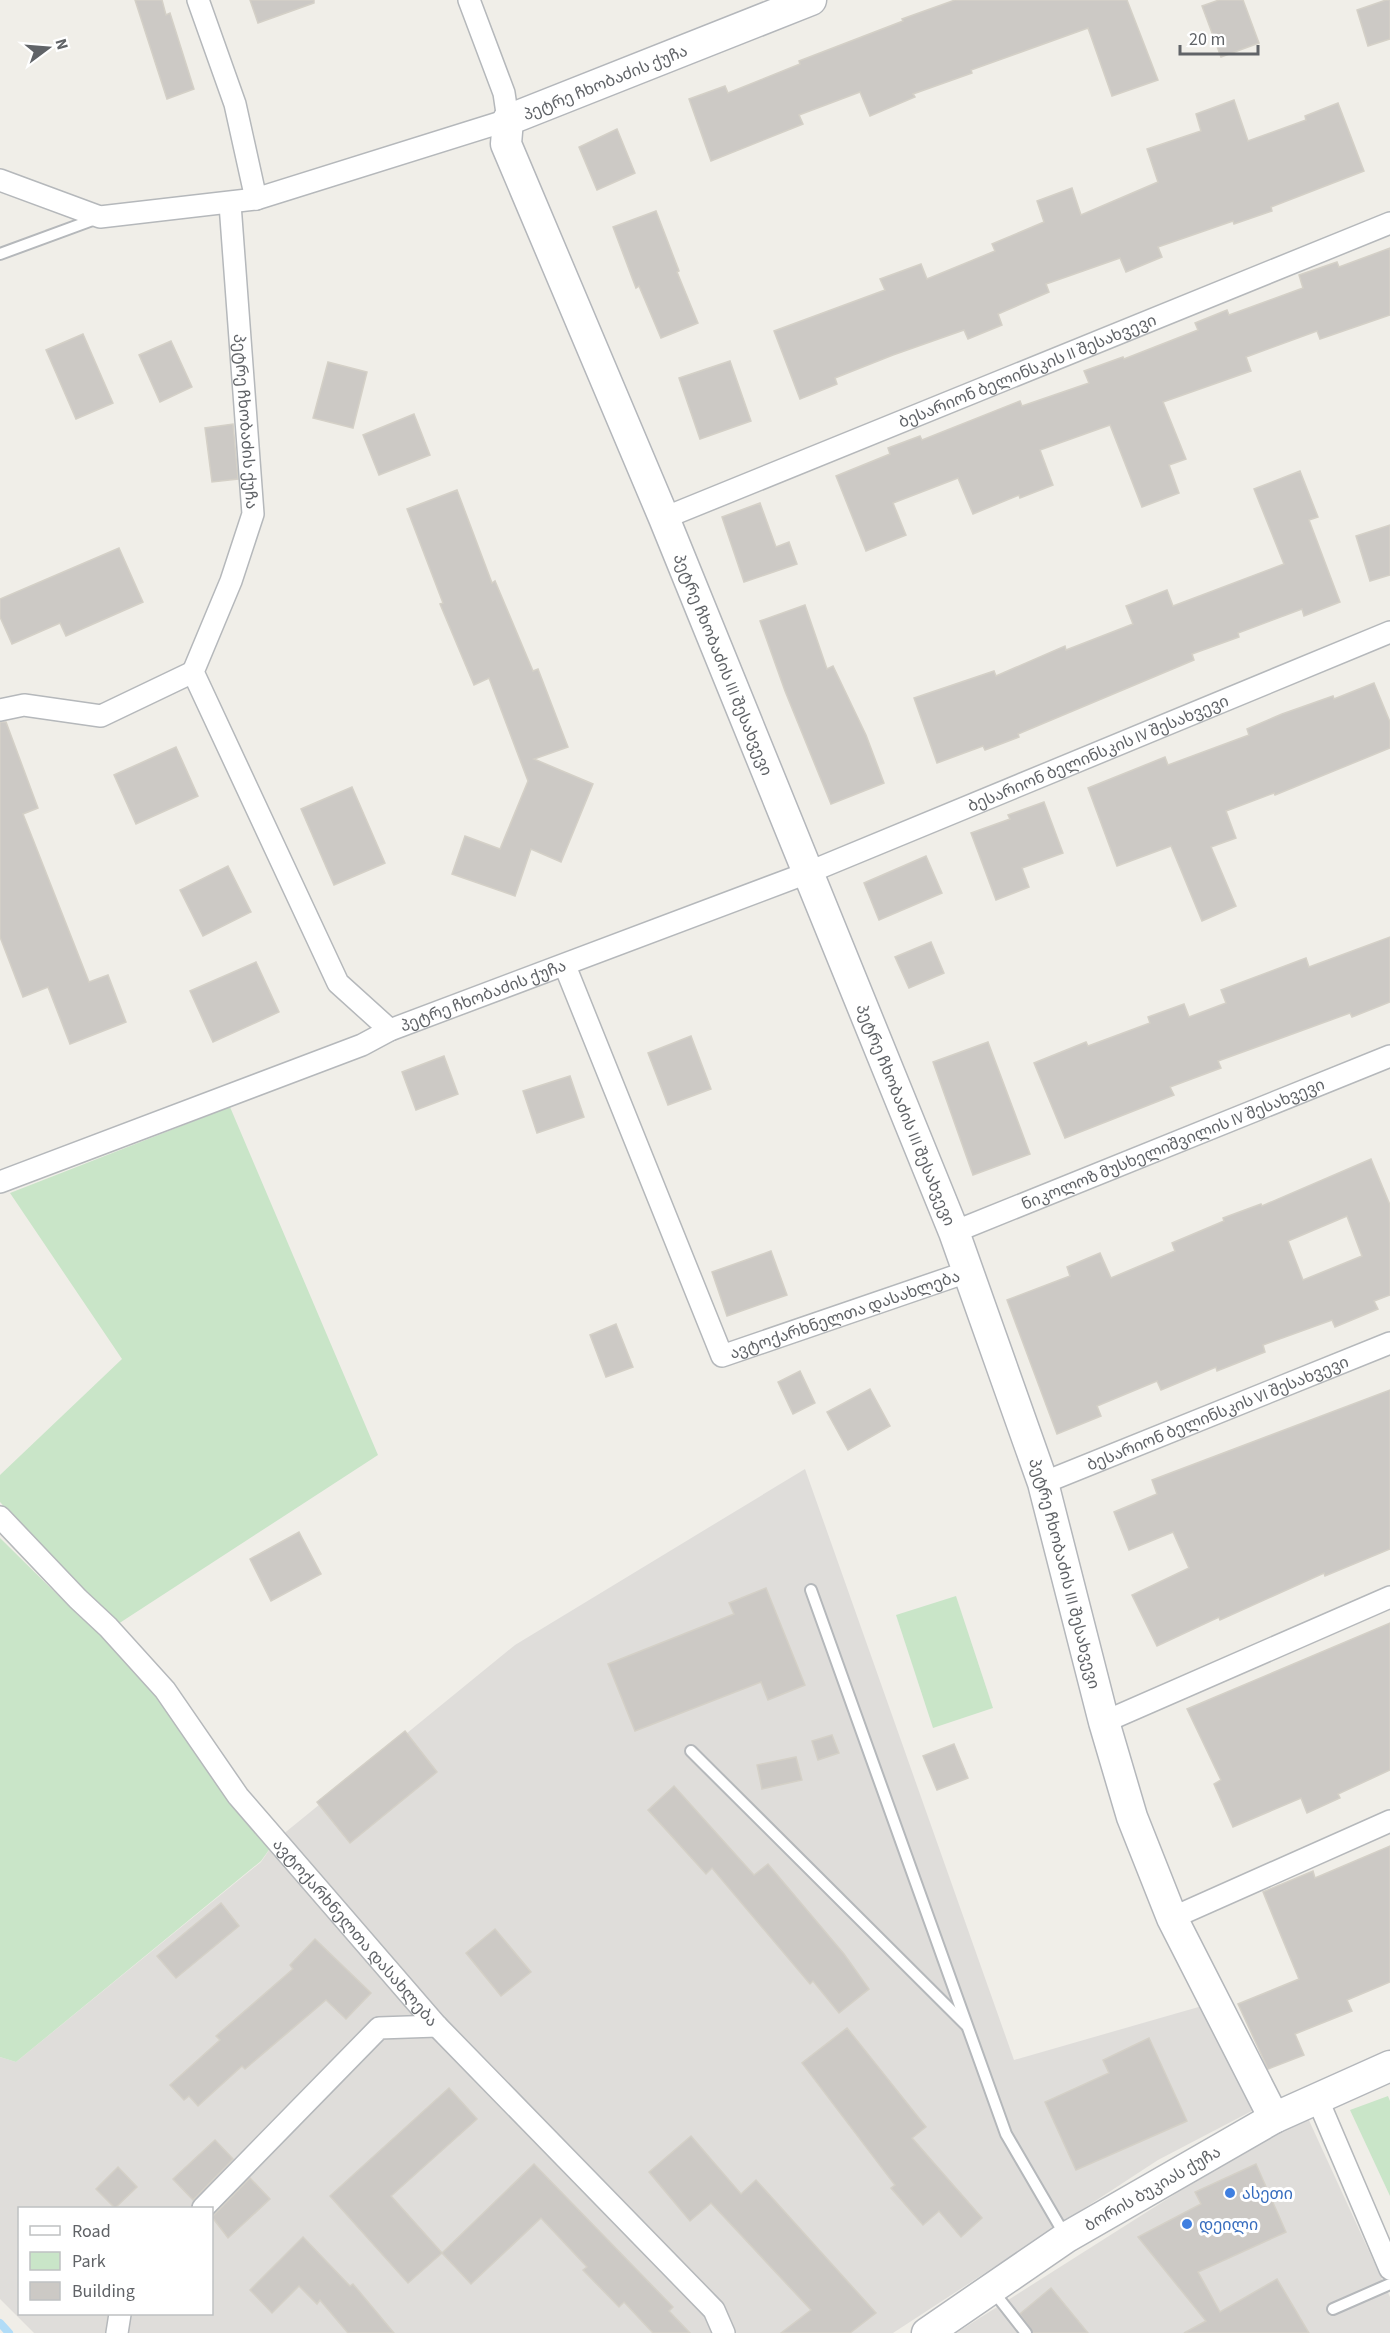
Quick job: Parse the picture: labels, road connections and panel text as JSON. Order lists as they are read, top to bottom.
{
  "streets": {
    "street": [
      "პეტრე ჩხობაძის ქუჩა",
      "ბესარიონ ბელინსკის II შესახვევი",
      "პეტრე ჩხობაძის III შესახვევი",
      "ბესარიონ ბელინსკის IV შესახვევი",
      "ნიკოლოზ მუსხელიშვილის IV შესახვევი",
      "ავტოქარხნელთა დასახლება",
      "ბესარიონ ბელინსკის VI შესახვევი",
      "ბორის ბუკიას ქუჩა"
    ]
  },
  "crossings": [
    ["პეტრე ჩხობაძის ქუჩა", "პეტრე ჩხობაძის III შესახვევი"],
    ["პეტრე ჩხობაძის ქუჩა", "ბესარიონ ბელინსკის IV შესახვევი"],
    ["პეტრე ჩხობაძის ქუჩა", "ავტოქარხნელთა დასახლება"],
    ["ბესარიონ ბელინსკის II შესახვევი", "პეტრე ჩხობაძის III შესახვევი"],
    ["პეტრე ჩხობაძის III შესახვევი", "ბესარიონ ბელინსკის IV შესახვევი"],
    ["პეტრე ჩხობაძის III შესახვევი", "ნიკოლოზ მუსხელიშვილის IV შესახვევი"],
    ["პეტრე ჩხობაძის III შესახვევი", "ავტოქარხნელთა დასახლება"],
    ["პეტრე ჩხობაძის III შესახვევი", "ბესარიონ ბელინსკის VI შესახვევი"],
    ["პეტრე ჩხობაძის III შესახვევი", "ბორის ბუკიას ქუჩა"]
  ],
  "places": ["ასეთი", "დეილი"],
  "legend": ["Road", "Park", "Building"],
  "scale_bar": "20 m",
  "north": "right"
}
